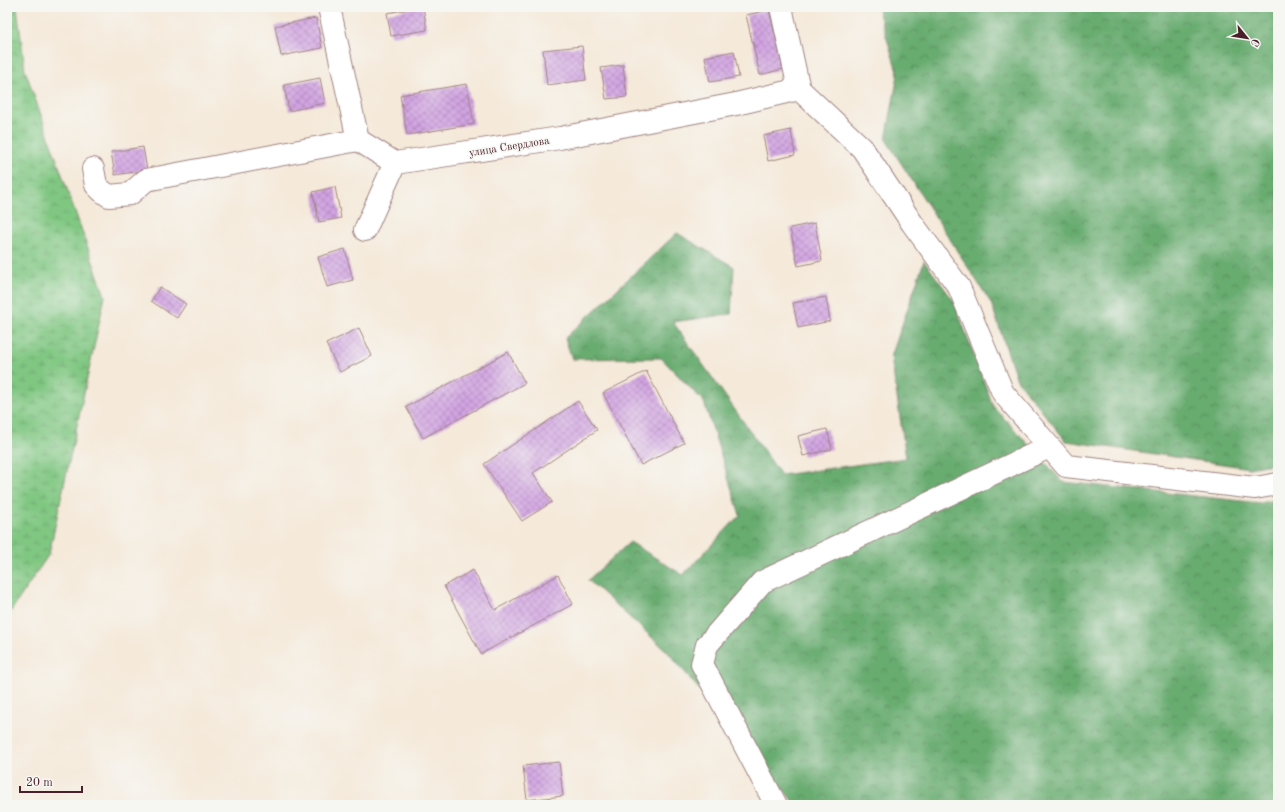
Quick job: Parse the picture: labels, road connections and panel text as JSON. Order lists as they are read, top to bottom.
{
  "streets": {
    "street": ["улица Свердлова"]
  },
  "scale_bar": "20 m",
  "north": "bottom right"
}
